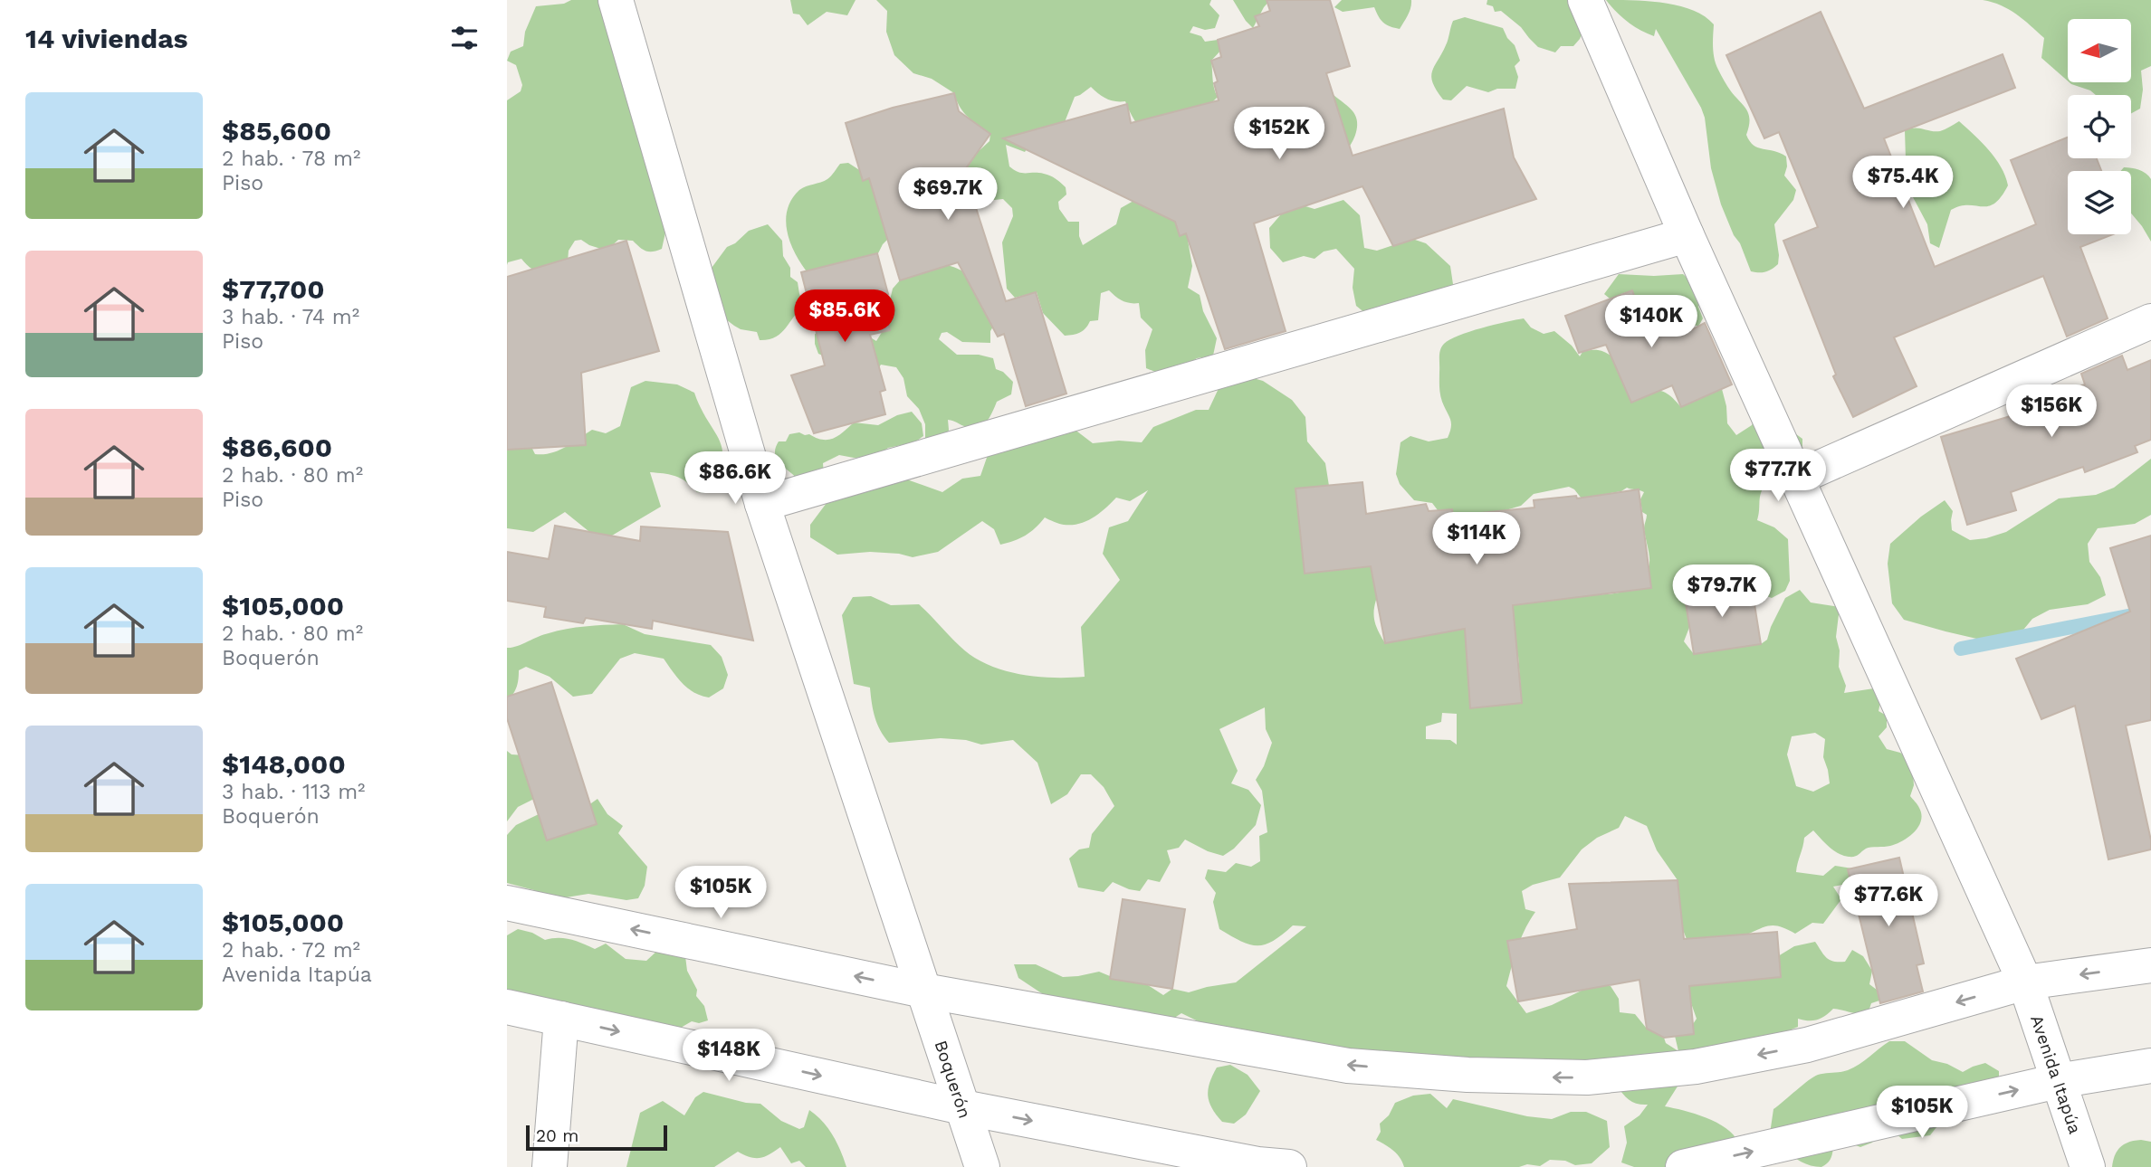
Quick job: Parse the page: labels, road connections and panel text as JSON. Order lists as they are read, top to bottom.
{
  "streets": {
    "street": ["Avenida Itapúa", "Boquerón"]
  },
  "scale_bar": "20 m",
  "north": "left",
  "page": {
    "heading": "14 viviendas",
    "list": [
      {
        "name": "$85,600",
        "note": "2 hab. · 78 m² · Piso"
      },
      {
        "name": "$77,700",
        "note": "3 hab. · 74 m² · Piso"
      },
      {
        "name": "$86,600",
        "note": "2 hab. · 80 m² · Piso"
      },
      {
        "name": "$105,000",
        "note": "2 hab. · 80 m² · Boquerón"
      },
      {
        "name": "$148,000",
        "note": "3 hab. · 113 m² · Boquerón"
      },
      {
        "name": "$105,000",
        "note": "2 hab. · 72 m² · Avenida Itapúa"
      }
    ],
    "price": [
      "$152K",
      "$75.4K",
      "$69.7K",
      "$85.6K",
      "$140K",
      "$156K",
      "$77.7K",
      "$86.6K",
      "$114K",
      "$79.7K",
      "$105K",
      "$77.6K",
      "$148K",
      "$105K"
    ],
    "scale": "20 m"
  }
}
